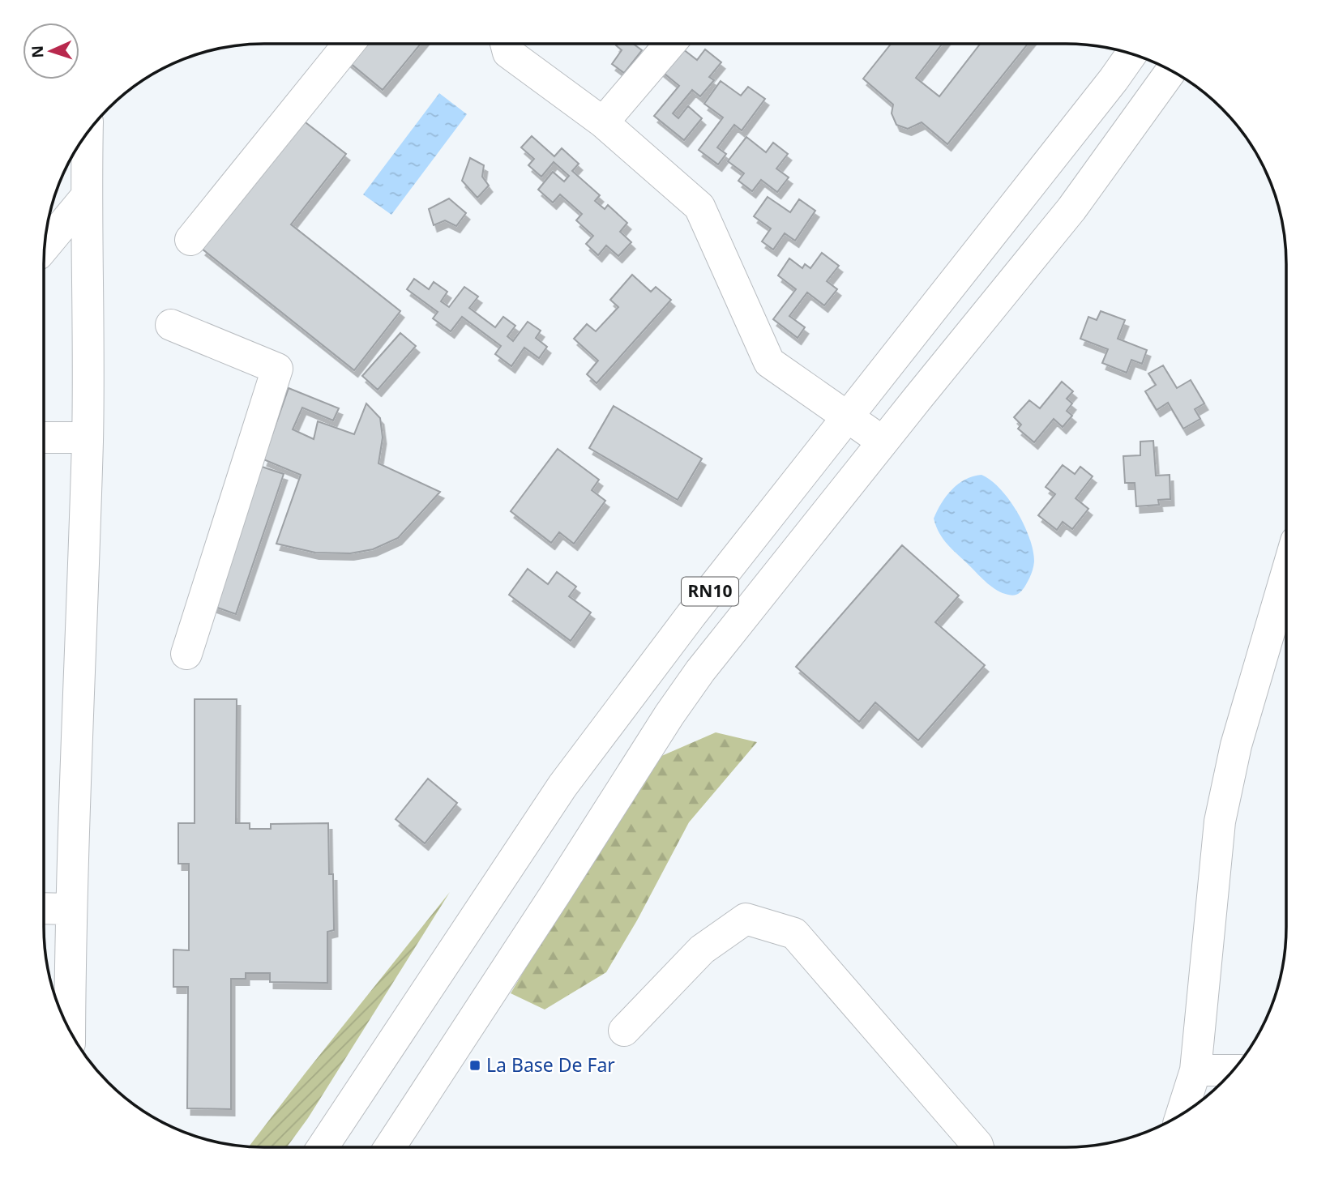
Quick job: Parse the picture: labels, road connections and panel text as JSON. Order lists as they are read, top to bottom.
{
  "streets": {
    "main road": ["RN10"]
  },
  "places": {
    "transit": ["La Base De Far"]
  },
  "north": "left"
}
